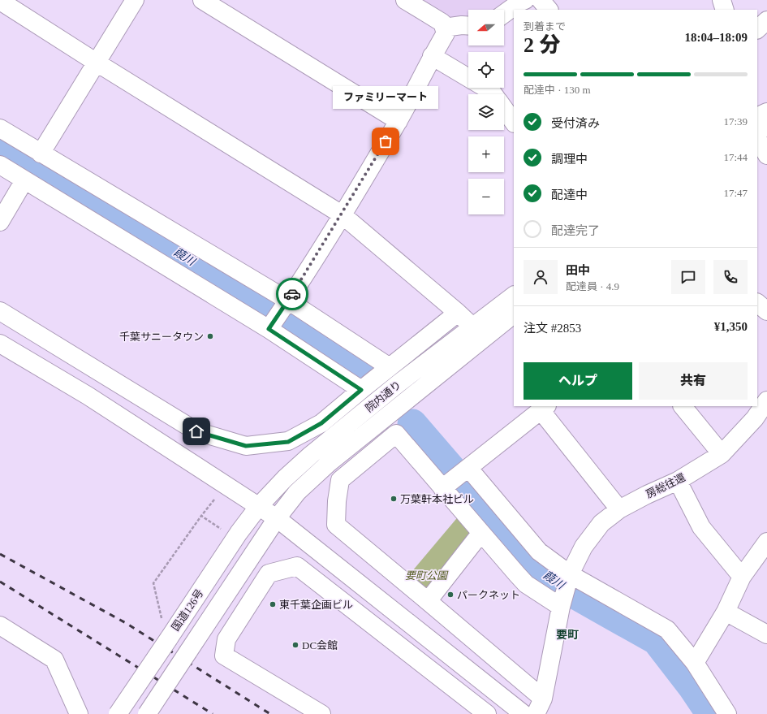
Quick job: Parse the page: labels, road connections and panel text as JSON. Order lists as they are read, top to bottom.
{
  "streets": {
    "main road": ["院内通り", "房総往還", "国道126号"]
  },
  "crossings": [
    ["院内通り", "国道126号"]
  ],
  "districts": ["要町"],
  "water": ["葭川"],
  "parks": ["要町公園"],
  "places": [
    "ファミリーマート",
    "千葉サニータウン",
    "万葉軒本社ビル",
    "パークネット",
    "東千葉企画ビル",
    "DC会館"
  ],
  "north": "left",
  "page": {
    "map_buttons": ["+", "−"],
    "heading": ["2 分", "到着まで", "18:04–18:09"],
    "panel": [
      "田中",
      "配達員 · 4.9",
      "注文 #2853",
      "¥1,350"
    ],
    "bar": "配達中 · 130 m",
    "bubble": "ファミリーマート",
    "list": [
      ["受付済み", "17:39"],
      ["調理中", "17:44"],
      ["配達中", "17:47"],
      "配達完了"
    ],
    "buttons": ["ヘルプ", "共有"]
  }
}
